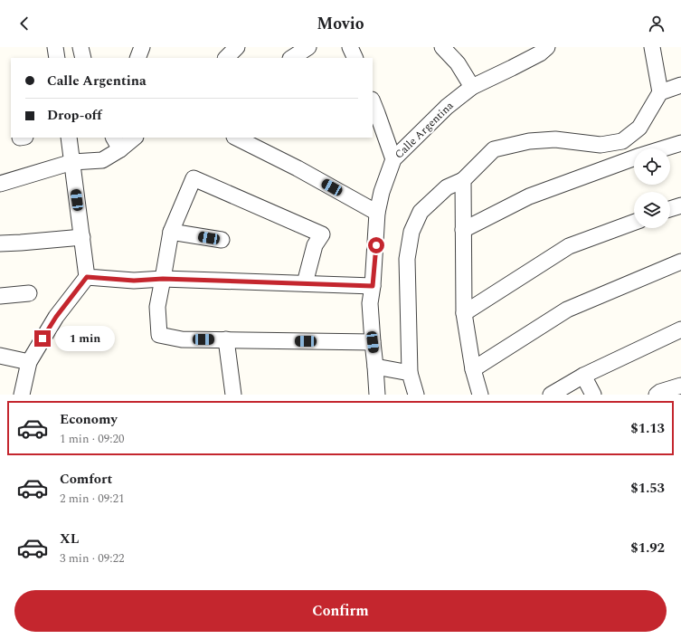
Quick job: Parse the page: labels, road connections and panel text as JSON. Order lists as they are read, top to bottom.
{
  "streets": {
    "street": ["Calle Argentina"]
  },
  "page": {
    "header": "Movio",
    "banner": ["Calle Argentina", "Drop-off"],
    "bubble": "1 min",
    "list": [
      {
        "name": "Economy",
        "note": "1 min · 09:20",
        "value": "$1.13"
      },
      {
        "name": "Comfort",
        "note": "2 min · 09:21",
        "value": "$1.53"
      },
      {
        "name": "XL",
        "note": "3 min · 09:22",
        "value": "$1.92"
      }
    ],
    "buttons": "Confirm"
  }
}
